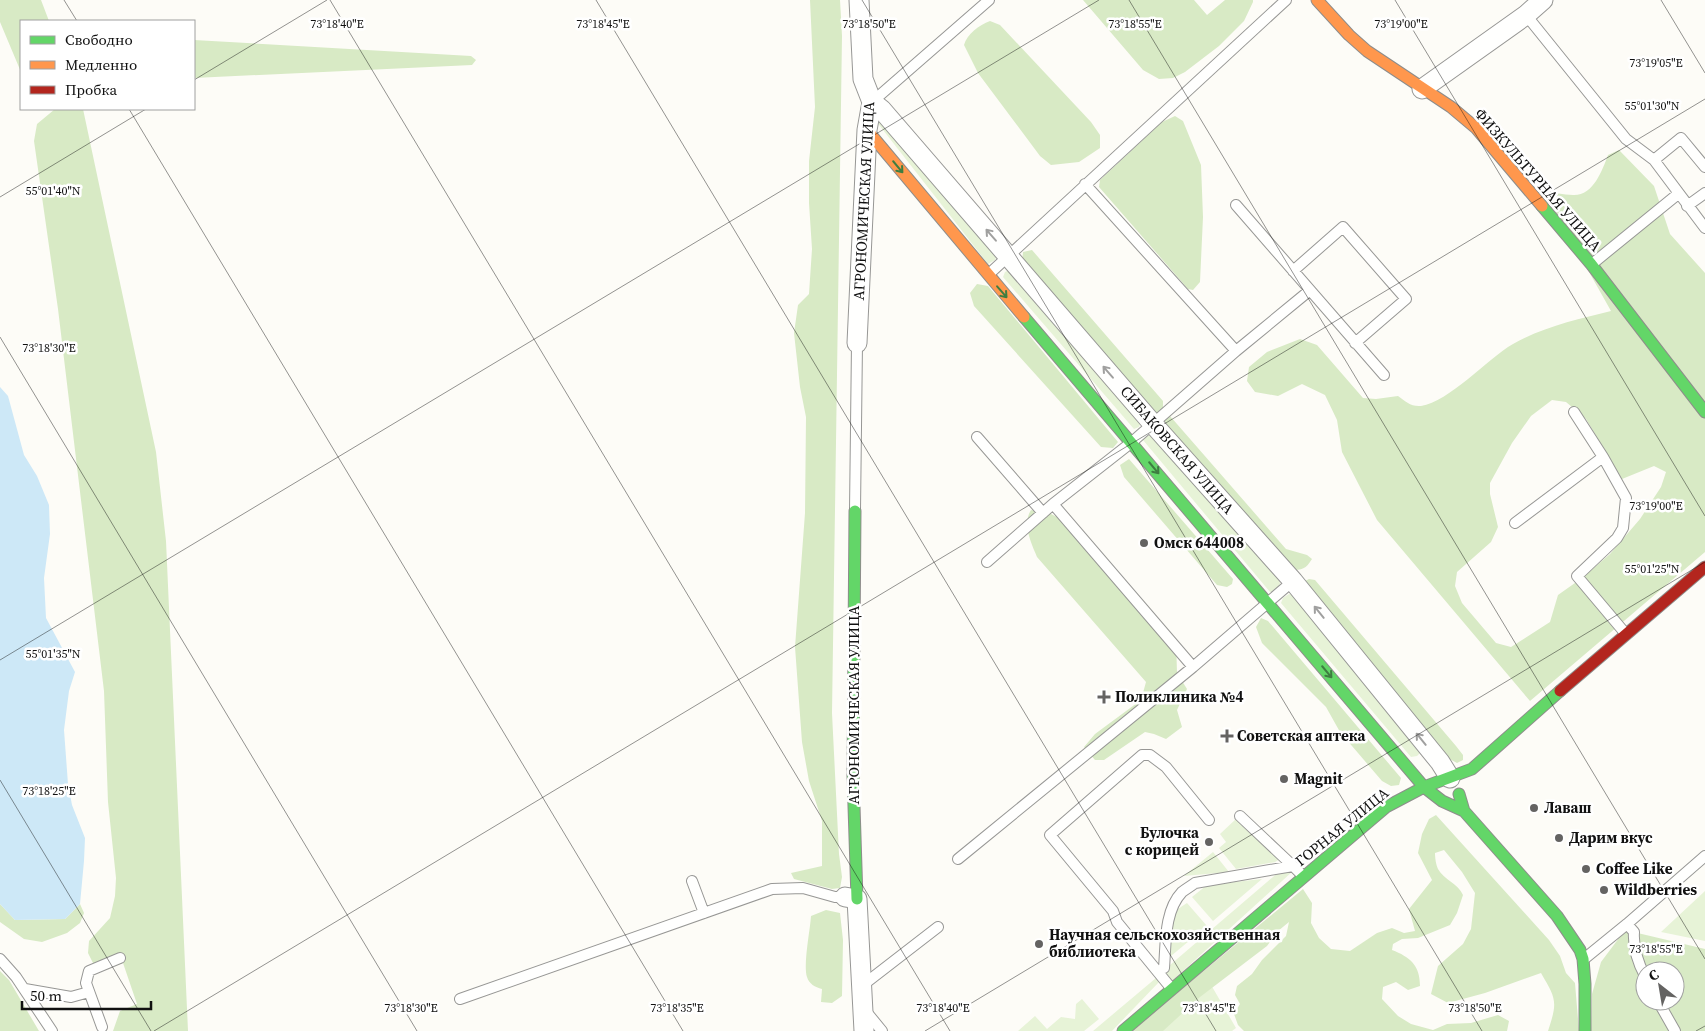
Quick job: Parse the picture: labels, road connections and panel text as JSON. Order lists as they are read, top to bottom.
{
  "streets": {
    "street": [
      "ФИЗКУЛЬТУРНАЯ УЛИЦА",
      "АГРОНОМИЧЕСКАЯ УЛИЦА",
      "СИБАКОВСКАЯ УЛИЦА",
      "ГОРНАЯ УЛИЦА"
    ]
  },
  "crossings": [
    ["АГРОНОМИЧЕСКАЯ УЛИЦА", "СИБАКОВСКАЯ УЛИЦА"],
    ["СИБАКОВСКАЯ УЛИЦА", "ГОРНАЯ УЛИЦА"]
  ],
  "places": {
    "other": [
      "Омск 644008",
      "Magnit",
      "Лаваш",
      "Дарим вкус",
      "Булочка с корицей",
      "Coffee Like",
      "Wildberries",
      "Научная сельскохозяйственная библиотека"
    ],
    "health": ["Поликлиника №4", "Советская аптека"]
  },
  "legend": ["Свободно", "Медленно", "Пробка"],
  "scale_bar": "50 m",
  "north": "top left",
  "coordinates": [
    "73°18'55\"E",
    "73°18'40\"E",
    "73°18'45\"E",
    "73°18'50\"E",
    "73°19'00\"E",
    "73°19'05\"E",
    "55°01'30\"N",
    "55°01'40\"N",
    "73°18'30\"E",
    "55°01'25\"N",
    "55°01'35\"N",
    "73°18'25\"E",
    "73°18'35\"E"
  ]
}
